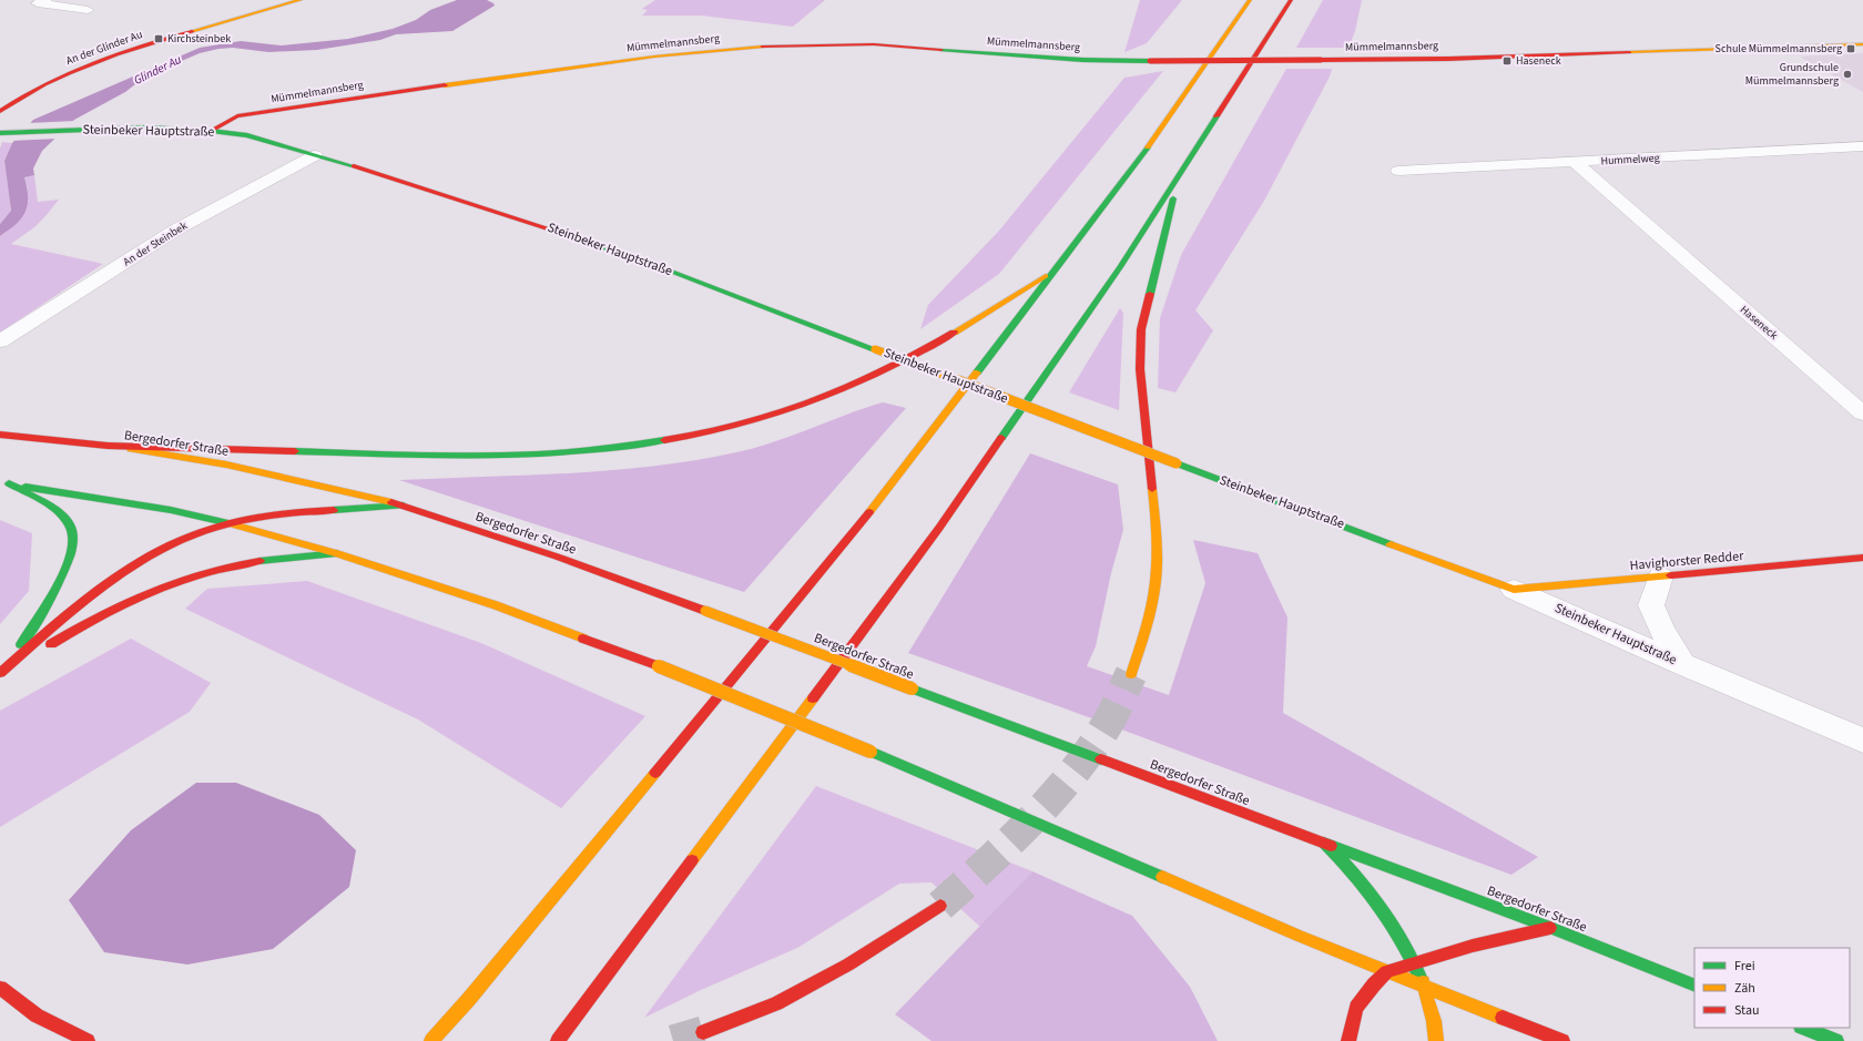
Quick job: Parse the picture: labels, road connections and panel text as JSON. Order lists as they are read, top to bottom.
{
  "streets": {
    "main road": [
      "Mümmelmannsberg",
      "An der Glinder Au",
      "Steinbeker Hauptstraße",
      "Bergedorfer Straße",
      "Havighorster Redder"
    ],
    "street": ["Hummelweg", "An der Steinbek", "Haseneck"]
  },
  "crossings": [
    ["Mümmelmannsberg", "Steinbeker Hauptstraße"],
    ["Steinbeker Hauptstraße", "An der Steinbek"],
    ["Steinbeker Hauptstraße", "Havighorster Redder"],
    ["Hummelweg", "Haseneck"]
  ],
  "water": ["Glinder Au"],
  "places": {
    "transit": ["Kirchsteinbek", "Schule Mümmelmannsberg", "Haseneck"],
    "other": ["Grundschule Mümmelmannsberg"]
  },
  "legend": ["Frei", "Zäh", "Stau"]
}
